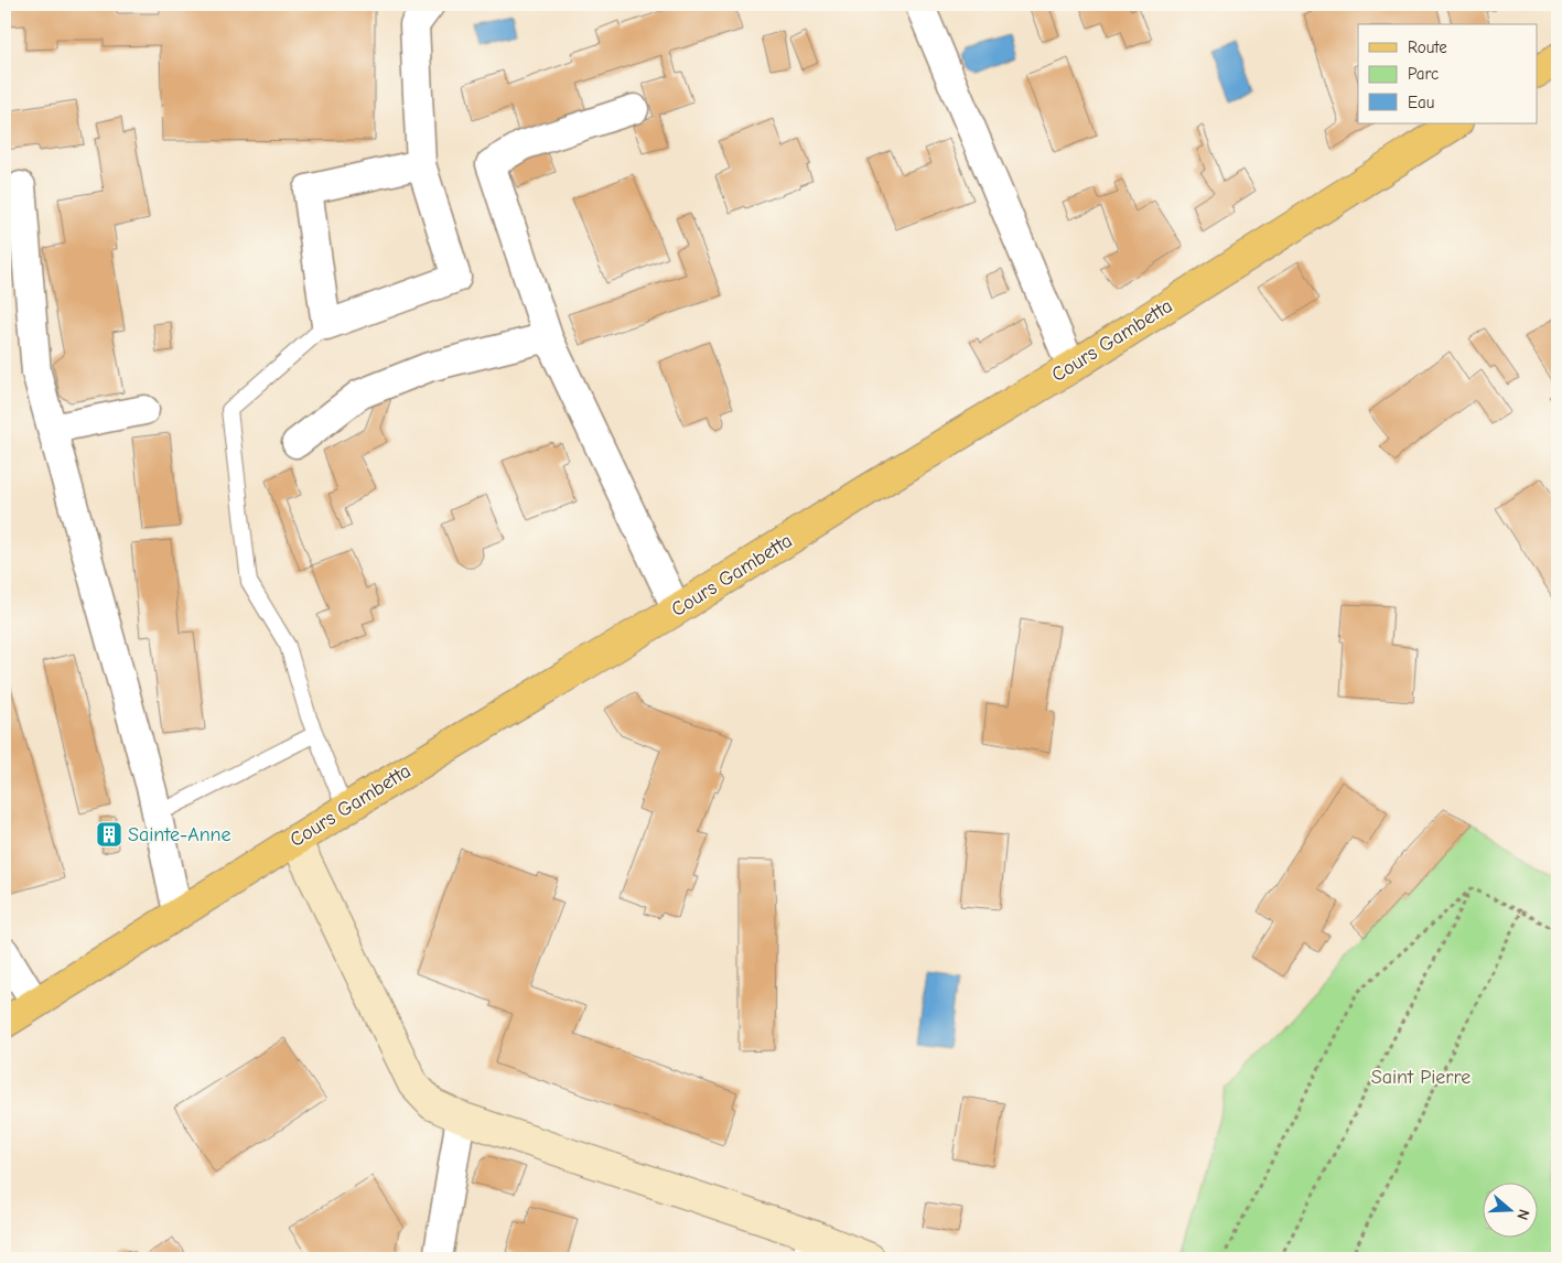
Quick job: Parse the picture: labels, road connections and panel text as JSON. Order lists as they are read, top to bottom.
{
  "streets": {
    "main road": ["Cours Gambetta"]
  },
  "parks": ["Saint Pierre"],
  "places": {
    "building": ["Sainte-Anne"]
  },
  "legend": ["Route", "Parc", "Eau"],
  "north": "right"
}
